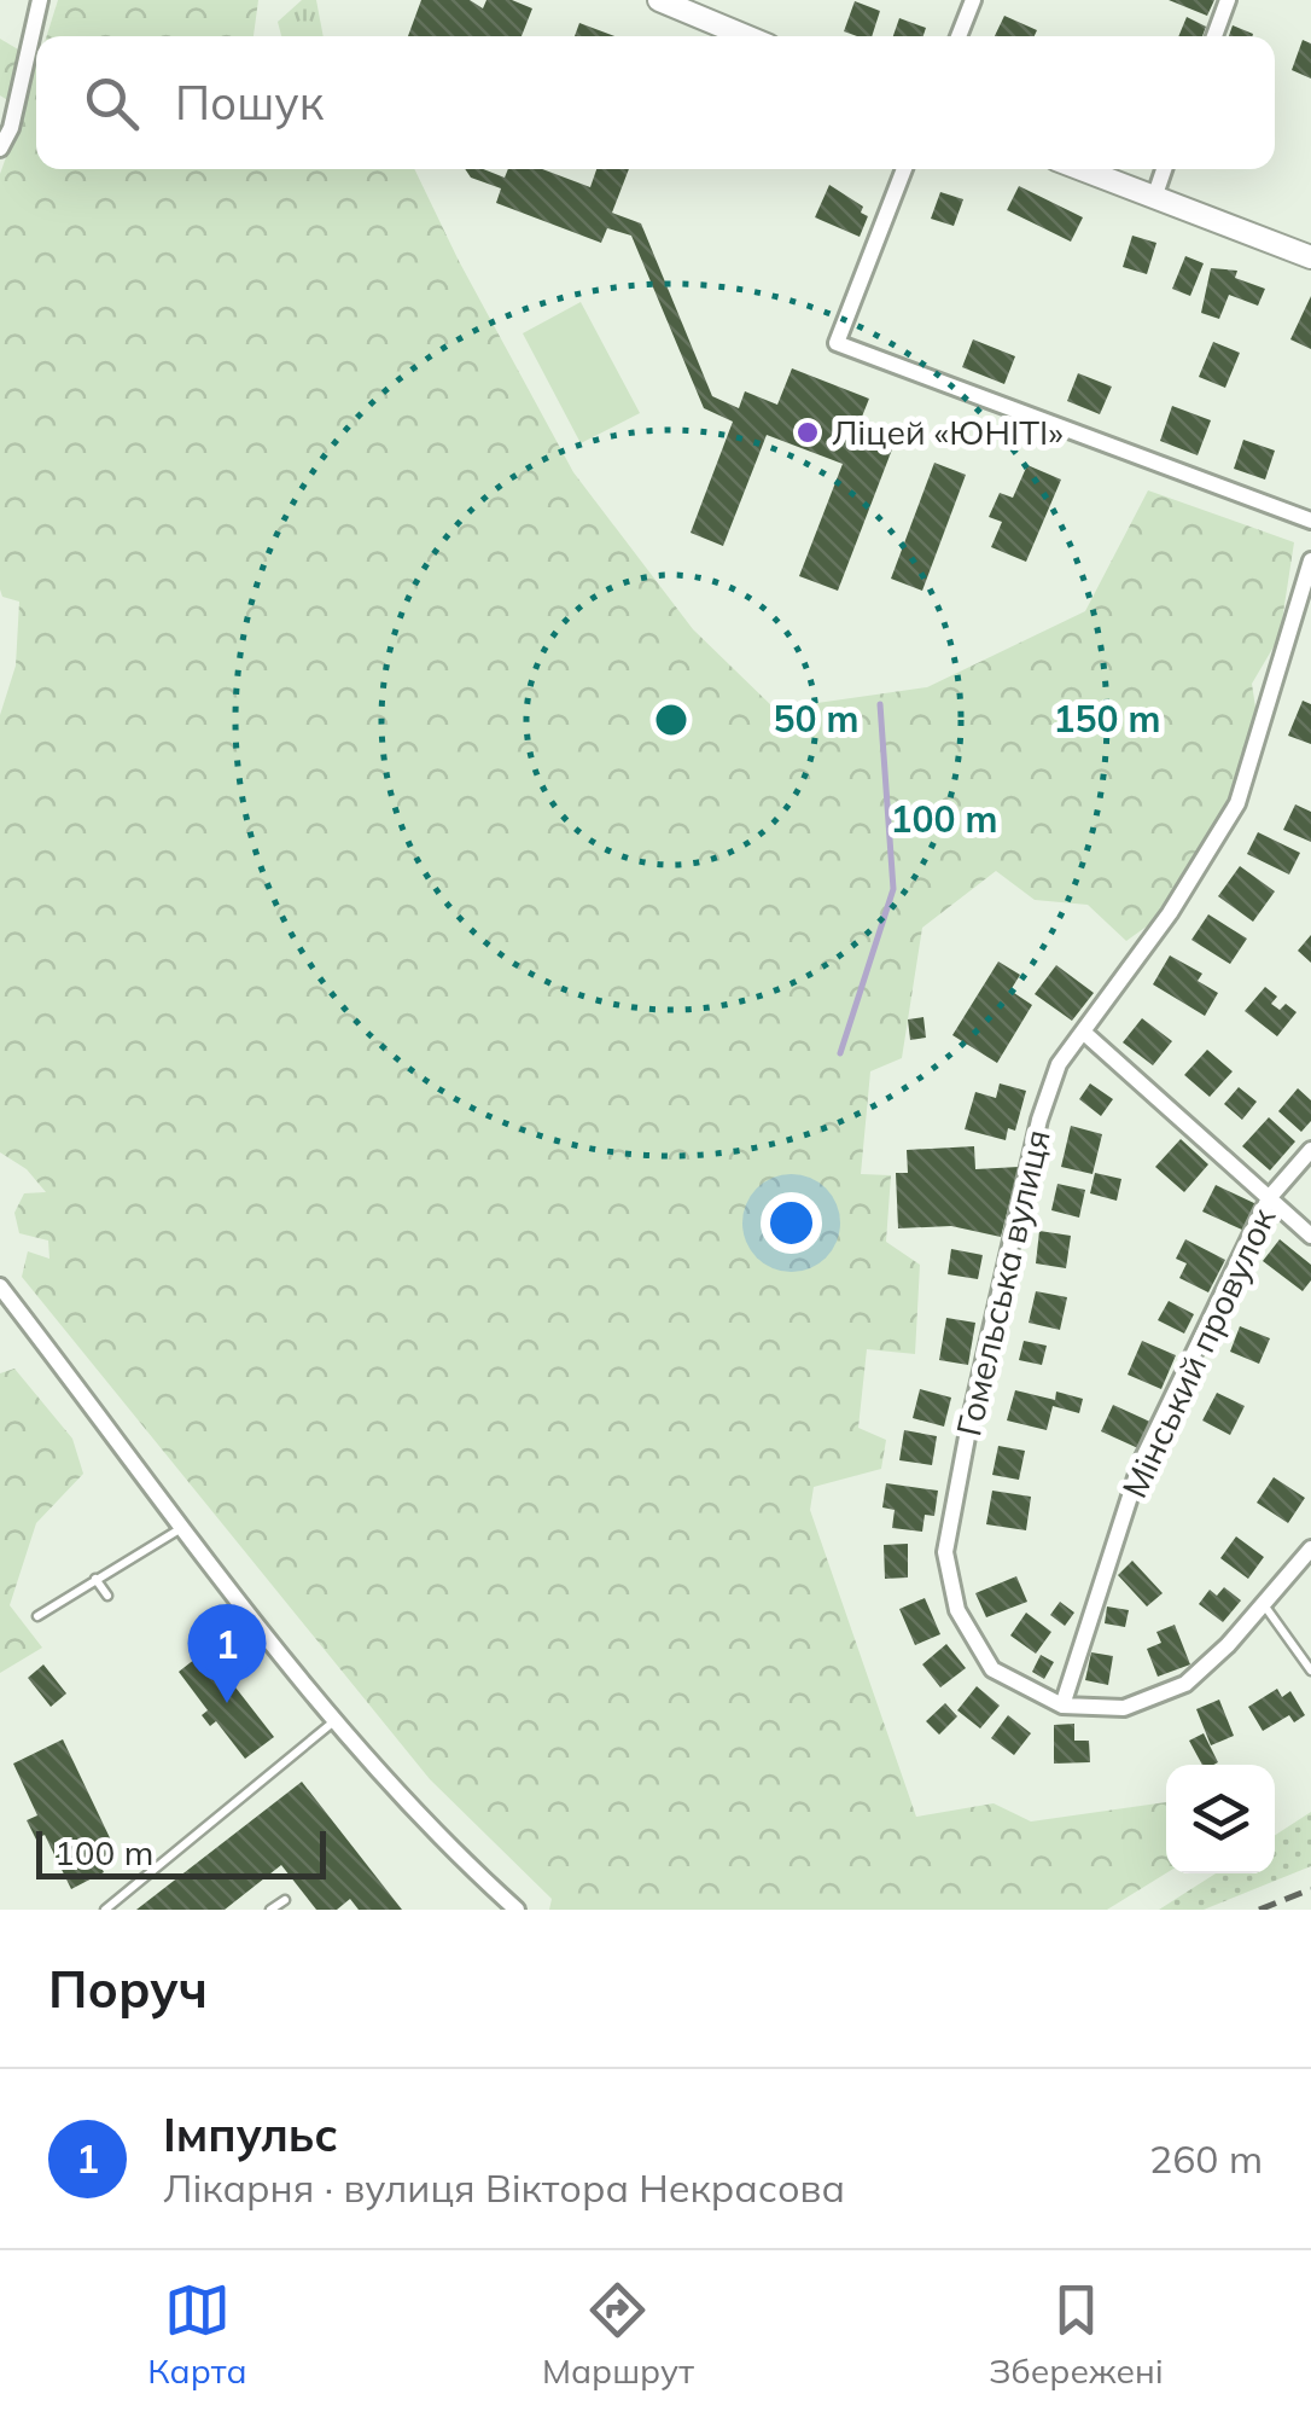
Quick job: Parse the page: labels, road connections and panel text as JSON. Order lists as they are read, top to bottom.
{
  "streets": {
    "street": ["Гомельська вулиця", "Мінський провулок"]
  },
  "crossings": [
    ["Гомельська вулиця", "Мінський провулок"]
  ],
  "places": ["Ліцей «ЮНІТІ»"],
  "scale_bar": "100 m",
  "page": {
    "search": "Пошук",
    "pins": "1",
    "scale": "100 m",
    "heading": "Поруч",
    "list": [
      {
        "mark": "1",
        "name": "Імпульс",
        "note": "Лікарня · вулиця Віктора Некрасова",
        "value": "260 m"
      }
    ],
    "nav": ["Карта", "Маршрут", "Збережені"]
  },
  "rings": ["50 m", "150 m", "100 m"]
}
